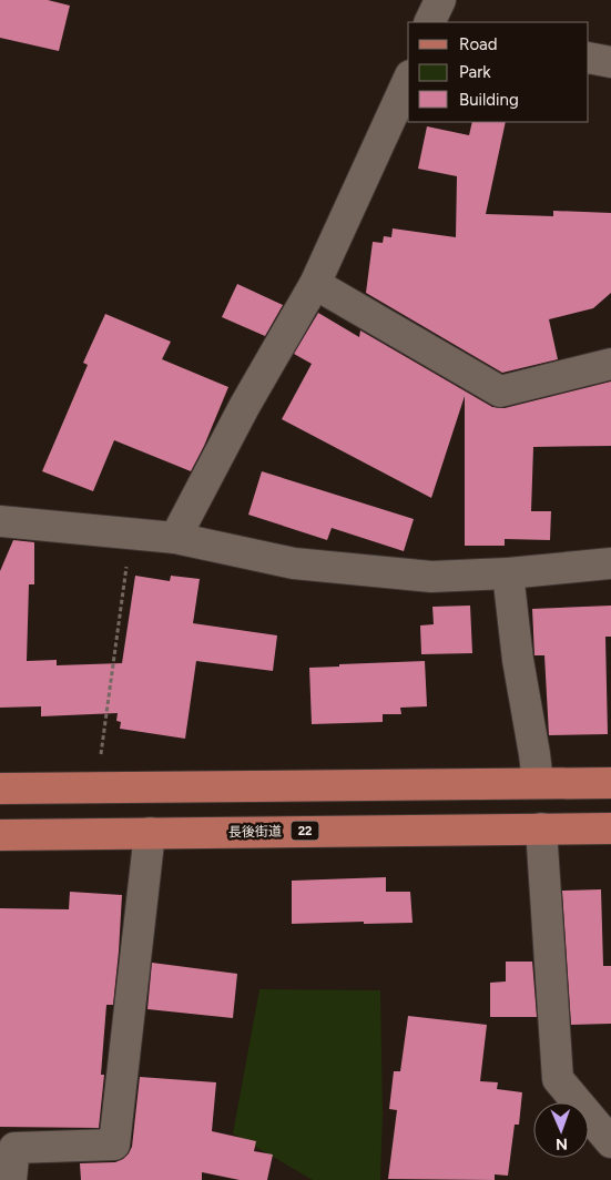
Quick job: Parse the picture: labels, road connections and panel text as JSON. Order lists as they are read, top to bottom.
{
  "streets": {
    "main road": ["22", "長後街道"]
  },
  "legend": ["Road", "Park", "Building"],
  "north": "bottom"
}
